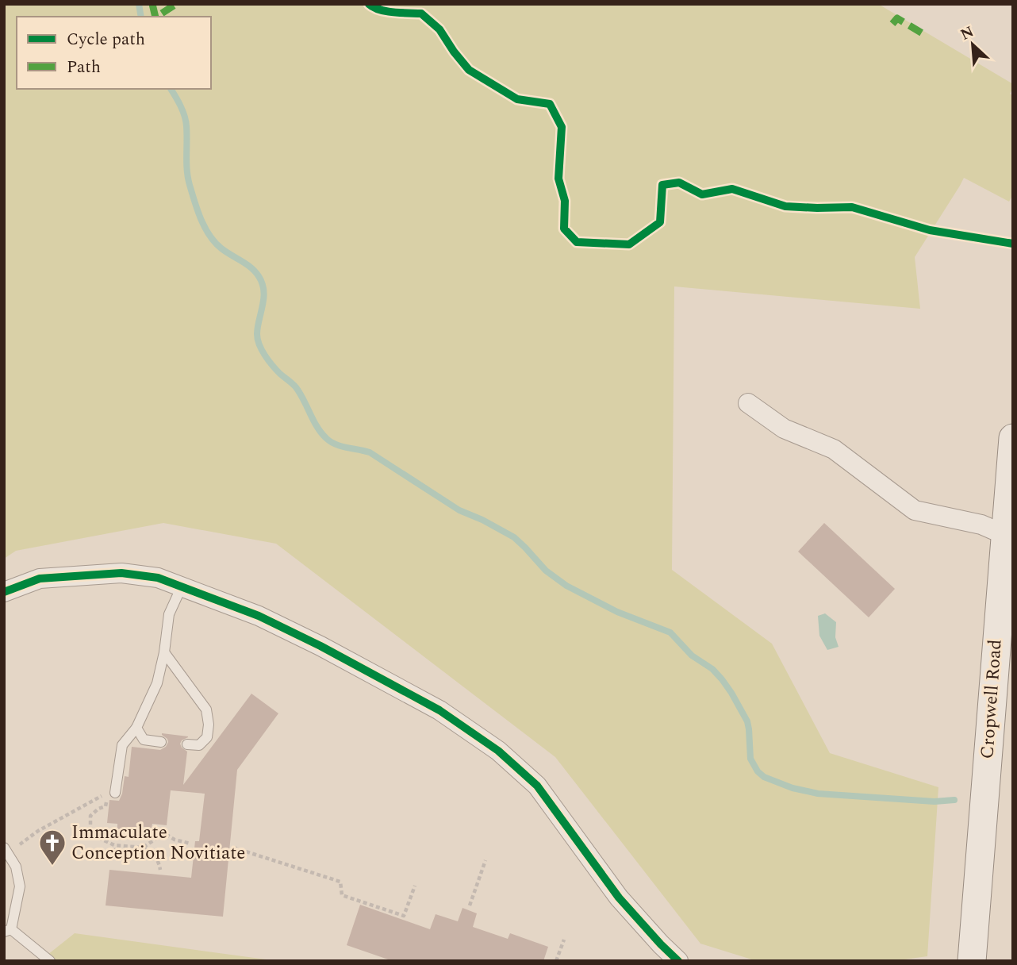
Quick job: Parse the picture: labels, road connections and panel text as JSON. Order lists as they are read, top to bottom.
{
  "streets": {
    "street": ["Cropwell Road"]
  },
  "places": {
    "church": ["Immaculate Conception Novitiate"]
  },
  "legend": ["Cycle path", "Path"],
  "north": "top left"
}
